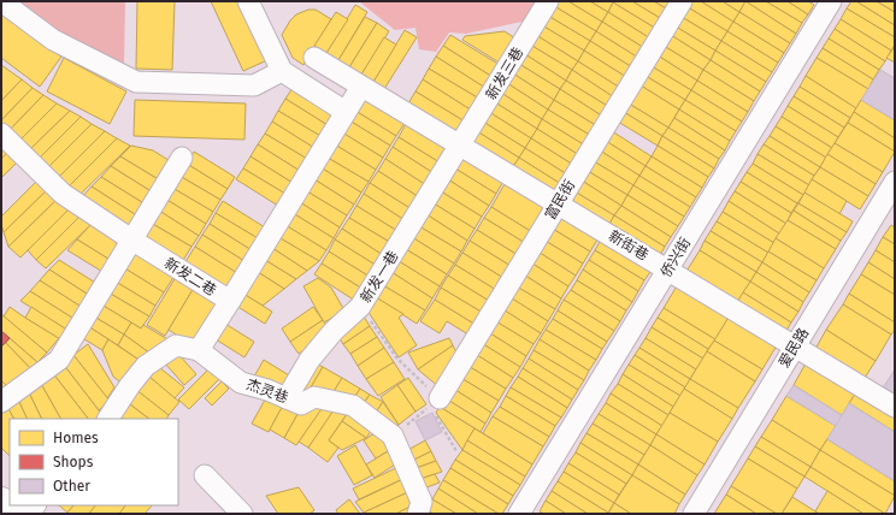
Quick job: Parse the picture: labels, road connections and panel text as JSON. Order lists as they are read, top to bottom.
{
  "streets": {
    "street": [
      "新发三巷",
      "富民街",
      "新街巷",
      "侨兴街",
      "新发二巷",
      "新发一巷",
      "爱民路",
      "杰灵巷"
    ]
  },
  "crossings": [
    ["新发三巷", "新街巷"],
    ["新发三巷", "新发一巷"],
    ["富民街", "新街巷"],
    ["新街巷", "侨兴街"],
    ["新街巷", "新发二巷"],
    ["新街巷", "新发一巷"],
    ["新街巷", "爱民路"],
    ["新发一巷", "杰灵巷"]
  ],
  "legend": ["Homes", "Shops", "Other"]
}
